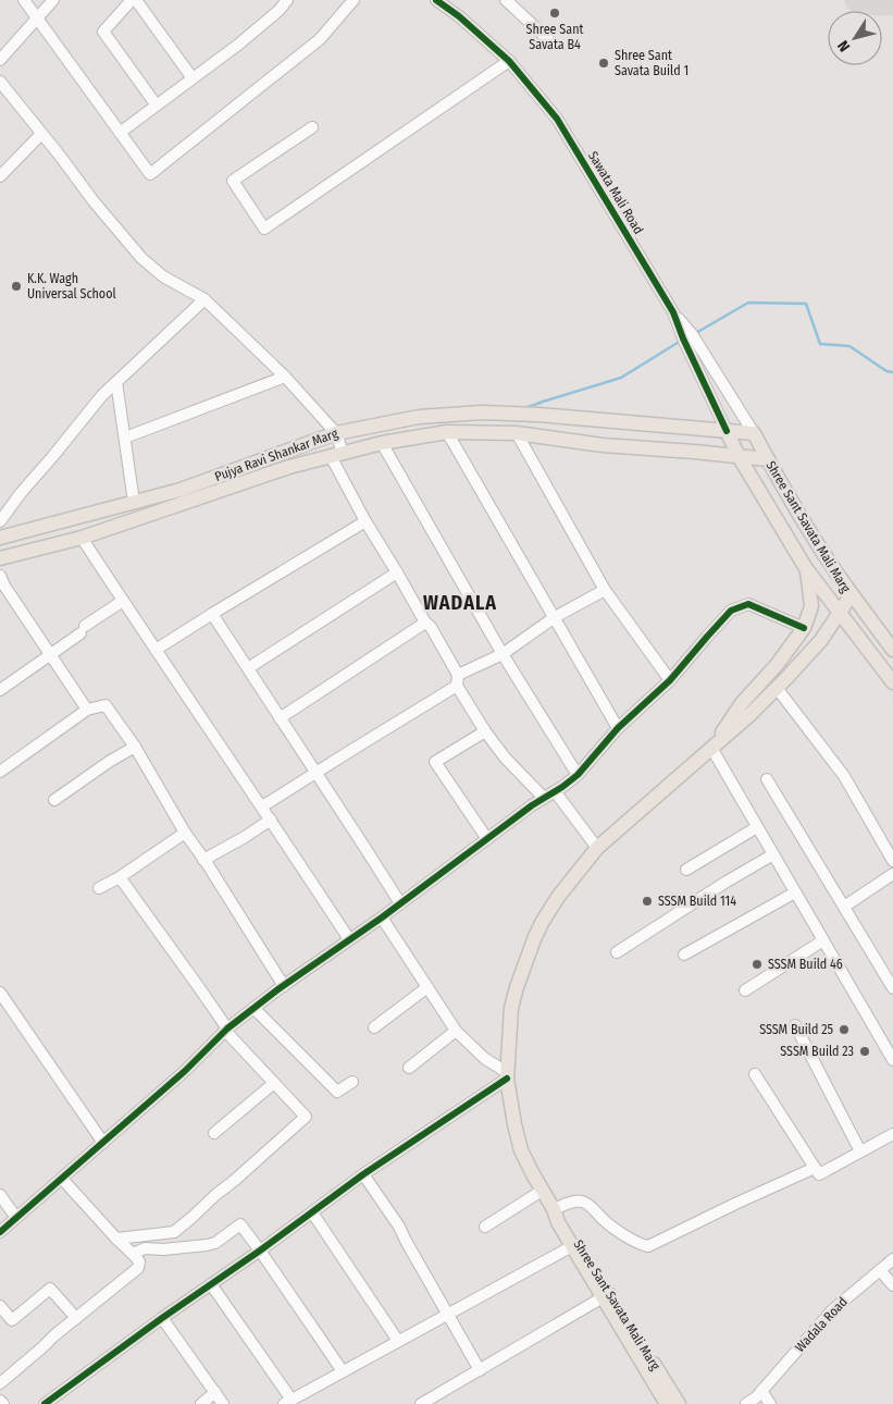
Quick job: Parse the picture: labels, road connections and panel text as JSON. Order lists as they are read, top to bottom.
{
  "streets": {
    "main road": ["Pujya Ravi Shankar Marg", "Shree Sant Savata Mali Marg"],
    "street": ["Sawata Mali Road", "Wadala Road"]
  },
  "crossings": [
    ["Sawata Mali Road", "Pujya Ravi Shankar Marg"],
    ["Sawata Mali Road", "Shree Sant Savata Mali Marg"],
    ["Pujya Ravi Shankar Marg", "Shree Sant Savata Mali Marg"]
  ],
  "districts": ["WADALA"],
  "places": [
    "Shree Sant Savata B4",
    "Shree Sant Savata Build 1",
    "K.K. Wagh Universal School",
    "SSSM Build 114",
    "SSSM Build 46",
    "SSSM Build 25",
    "SSSM Build 23"
  ],
  "north": "bottom left"
}
